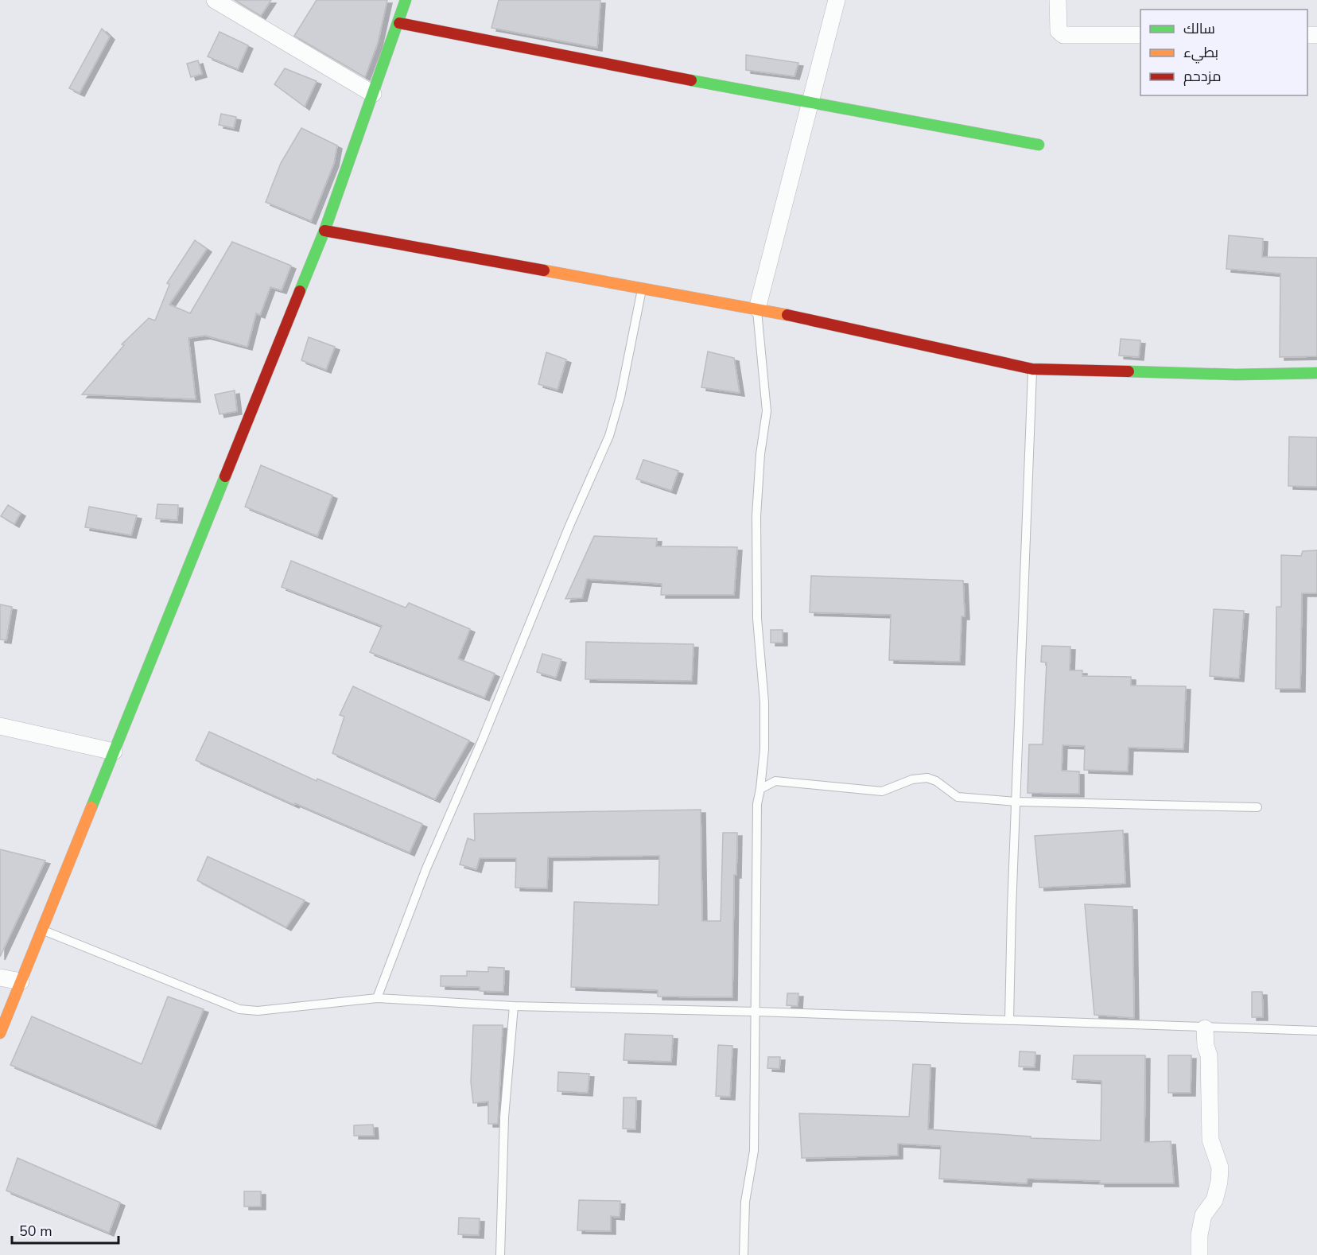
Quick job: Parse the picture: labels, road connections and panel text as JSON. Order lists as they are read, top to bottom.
{
  "legend": ["سالك", "بطيء", "مزدحم"],
  "scale_bar": "50 m"
}
